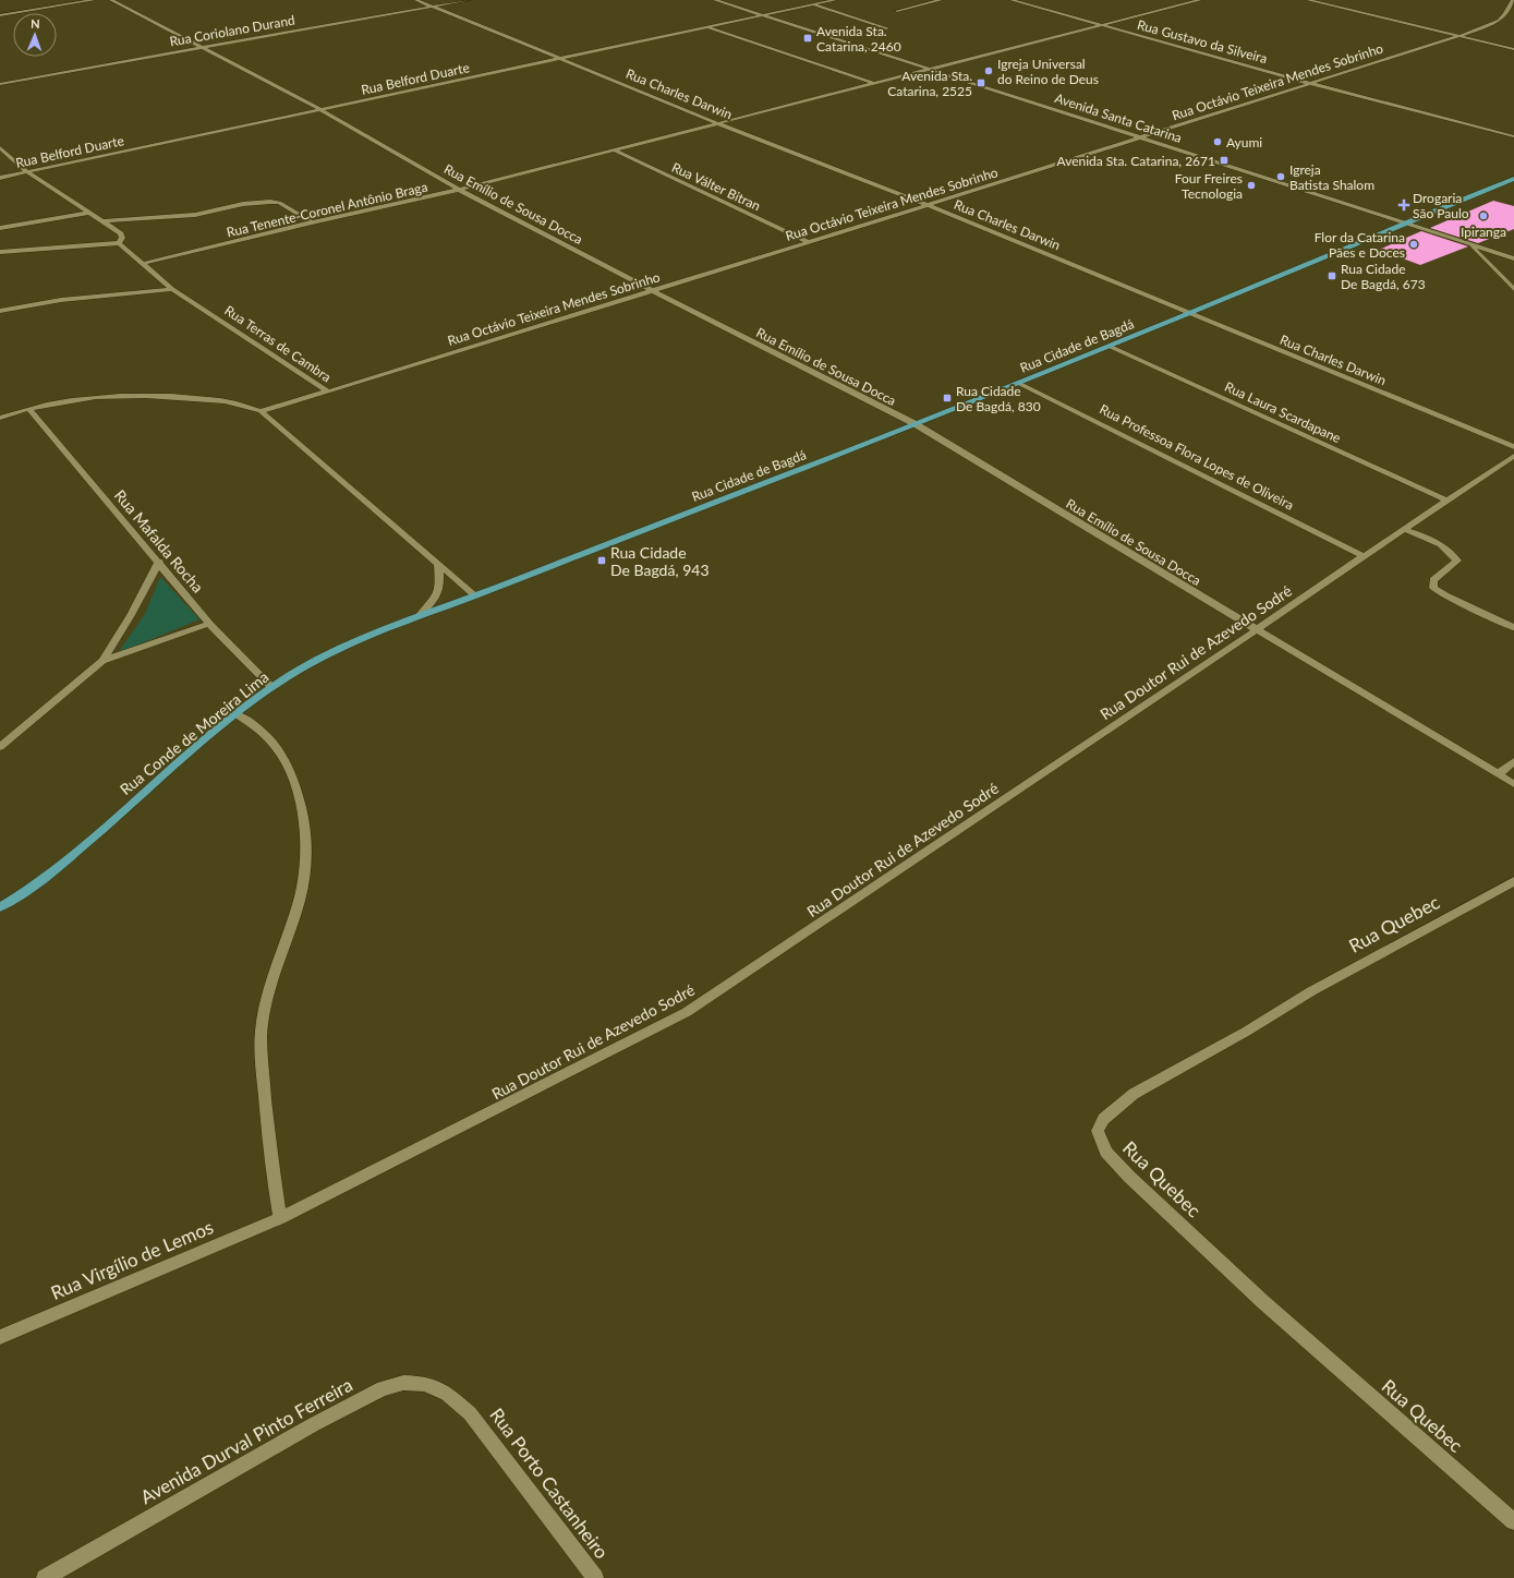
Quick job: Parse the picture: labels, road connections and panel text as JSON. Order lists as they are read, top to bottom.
{
  "streets": {
    "main road": ["Rua Cidade de Bagdá", "Rua Conde de Moreira Lima"],
    "street": [
      "Rua Coriolano Durand",
      "Rua Gustavo da Silveira",
      "Rua Belford Duarte",
      "Rua Octávio Teixeira Mendes Sobrinho",
      "Rua Charles Darwin",
      "Avenida Santa Catarina",
      "Rua Válter Bitran",
      "Rua Emílio de Sousa Docca",
      "Rua Tenente-Coronel Antônio Braga",
      "Rua Terras de Cambra",
      "Rua Laura Scardapane",
      "Rua Professoa Flora Lopes de Oliveira",
      "Rua Mafalda Rocha",
      "Rua Doutor Rui de Azevedo Sodré",
      "Rua Quebec",
      "Rua Virgílio de Lemos",
      "Avenida Durval Pinto Ferreira",
      "Rua Porto Castanheiro"
    ]
  },
  "crossings": [
    ["Rua Coriolano Durand", "Rua Charles Darwin"],
    ["Rua Coriolano Durand", "Rua Emílio de Sousa Docca"],
    ["Rua Gustavo da Silveira", "Rua Octávio Teixeira Mendes Sobrinho"],
    ["Rua Gustavo da Silveira", "Rua Tenente-Coronel Antônio Braga"],
    ["Rua Belford Duarte", "Rua Charles Darwin"],
    ["Rua Belford Duarte", "Avenida Santa Catarina"],
    ["Rua Belford Duarte", "Rua Emílio de Sousa Docca"],
    ["Rua Octávio Teixeira Mendes Sobrinho", "Rua Charles Darwin"],
    ["Rua Octávio Teixeira Mendes Sobrinho", "Avenida Santa Catarina"],
    ["Rua Octávio Teixeira Mendes Sobrinho", "Rua Válter Bitran"],
    ["Rua Octávio Teixeira Mendes Sobrinho", "Rua Emílio de Sousa Docca"],
    ["Rua Octávio Teixeira Mendes Sobrinho", "Rua Terras de Cambra"],
    ["Rua Charles Darwin", "Rua Tenente-Coronel Antônio Braga"],
    ["Rua Charles Darwin", "Rua Cidade de Bagdá"],
    ["Avenida Santa Catarina", "Rua Tenente-Coronel Antônio Braga"],
    ["Avenida Santa Catarina", "Rua Cidade de Bagdá"],
    ["Rua Válter Bitran", "Rua Tenente-Coronel Antônio Braga"],
    ["Rua Emílio de Sousa Docca", "Rua Tenente-Coronel Antônio Braga"],
    ["Rua Emílio de Sousa Docca", "Rua Cidade de Bagdá"],
    ["Rua Emílio de Sousa Docca", "Rua Doutor Rui de Azevedo Sodré"],
    ["Rua Tenente-Coronel Antônio Braga", "Rua Terras de Cambra"],
    ["Rua Cidade de Bagdá", "Rua Laura Scardapane"],
    ["Rua Cidade de Bagdá", "Rua Professoa Flora Lopes de Oliveira"],
    ["Rua Cidade de Bagdá", "Rua Conde de Moreira Lima"],
    ["Rua Laura Scardapane", "Rua Doutor Rui de Azevedo Sodré"],
    ["Rua Professoa Flora Lopes de Oliveira", "Rua Doutor Rui de Azevedo Sodré"],
    ["Rua Mafalda Rocha", "Rua Conde de Moreira Lima"],
    ["Rua Doutor Rui de Azevedo Sodré", "Rua Virgílio de Lemos"],
    ["Avenida Durval Pinto Ferreira", "Rua Porto Castanheiro"]
  ],
  "places": {
    "transit": [
      "Avenida Sta. Catarina, 2460",
      "Avenida Sta. Catarina, 2525",
      "Avenida Sta. Catarina, 2671",
      "Rua Cidade De Bagdá, 673",
      "Rua Cidade De Bagdá, 830",
      "Rua Cidade De Bagdá, 943"
    ],
    "other": [
      "Igreja Universal do Reino de Deus",
      "Ayumi",
      "Igreja Batista Shalom",
      "Four Freires Tecnologia",
      "Ipiranga",
      "Flor da Catarina Pães e Doces"
    ],
    "health": ["Drogaria São Paulo"]
  },
  "north": "top"
}
